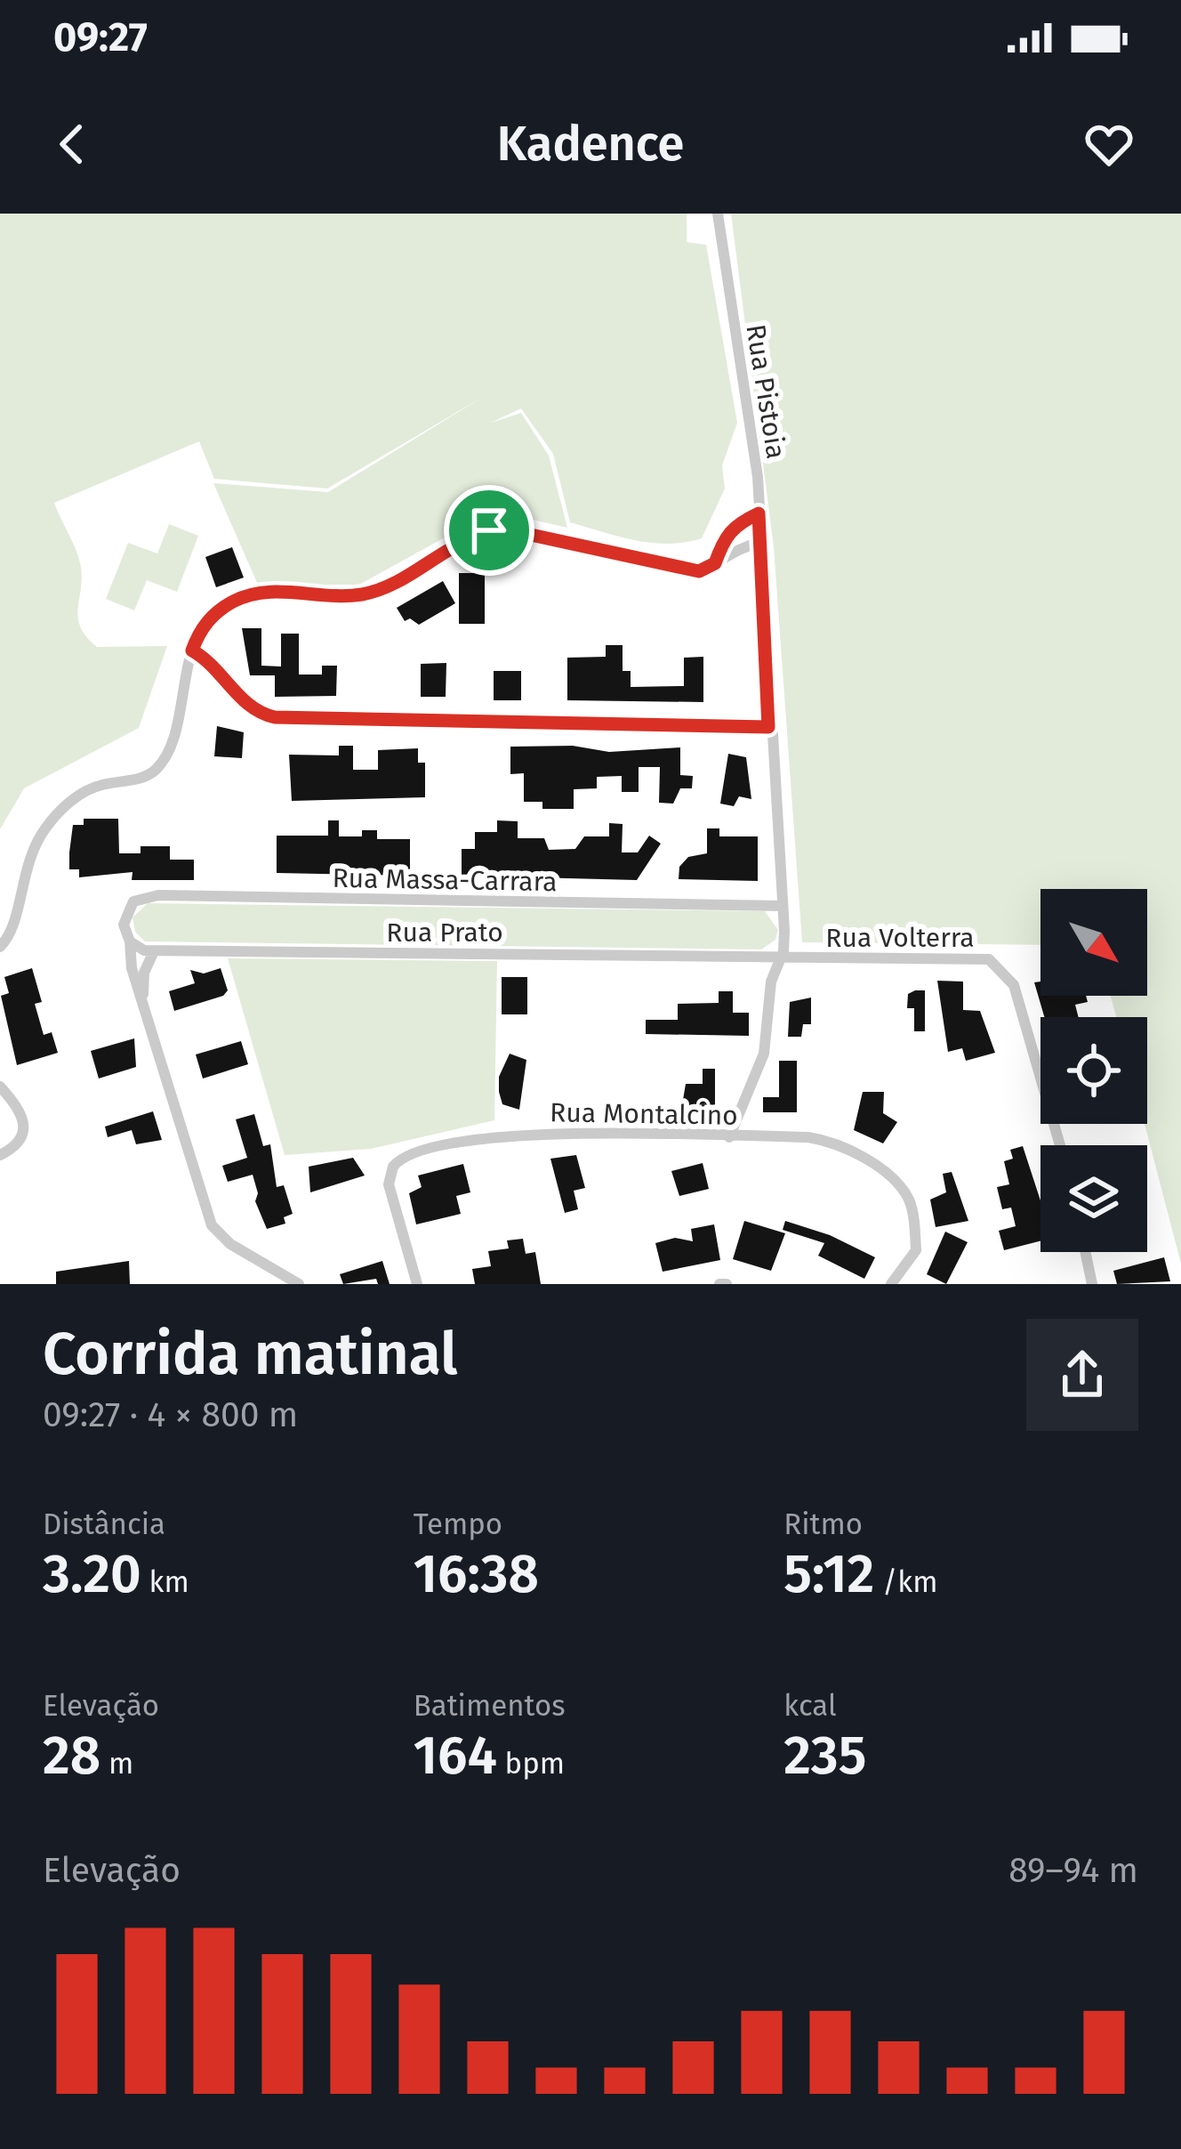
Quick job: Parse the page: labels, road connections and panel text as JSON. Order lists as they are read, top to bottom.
{
  "streets": {
    "street": [
      "Rua Pistoia",
      "Rua Massa-Carrara",
      "Rua Prato",
      "Rua Volterra",
      "Rua Montalcino"
    ]
  },
  "crossings": [
    ["Rua Pistoia", "Rua Massa-Carrara"],
    ["Rua Pistoia", "Rua Prato"],
    ["Rua Pistoia", "Rua Volterra"],
    ["Rua Pistoia", "Rua Montalcino"],
    ["Rua Massa-Carrara", "Rua Prato"],
    ["Rua Prato", "Rua Volterra"]
  ],
  "north": "bottom right",
  "page": {
    "status": "09:27",
    "header": "Kadence",
    "heading": ["Corrida matinal", "09:27 · 4 × 800 m"],
    "stats": [
      ["Distância", "3.20 km"],
      ["Tempo", "16:38"],
      ["Ritmo", "5:12 /km"],
      ["Elevação", "28 m"],
      ["Batimentos", "164 bpm"],
      ["kcal", "235"]
    ],
    "chart": ["Elevação", "89–94 m"]
  }
}
